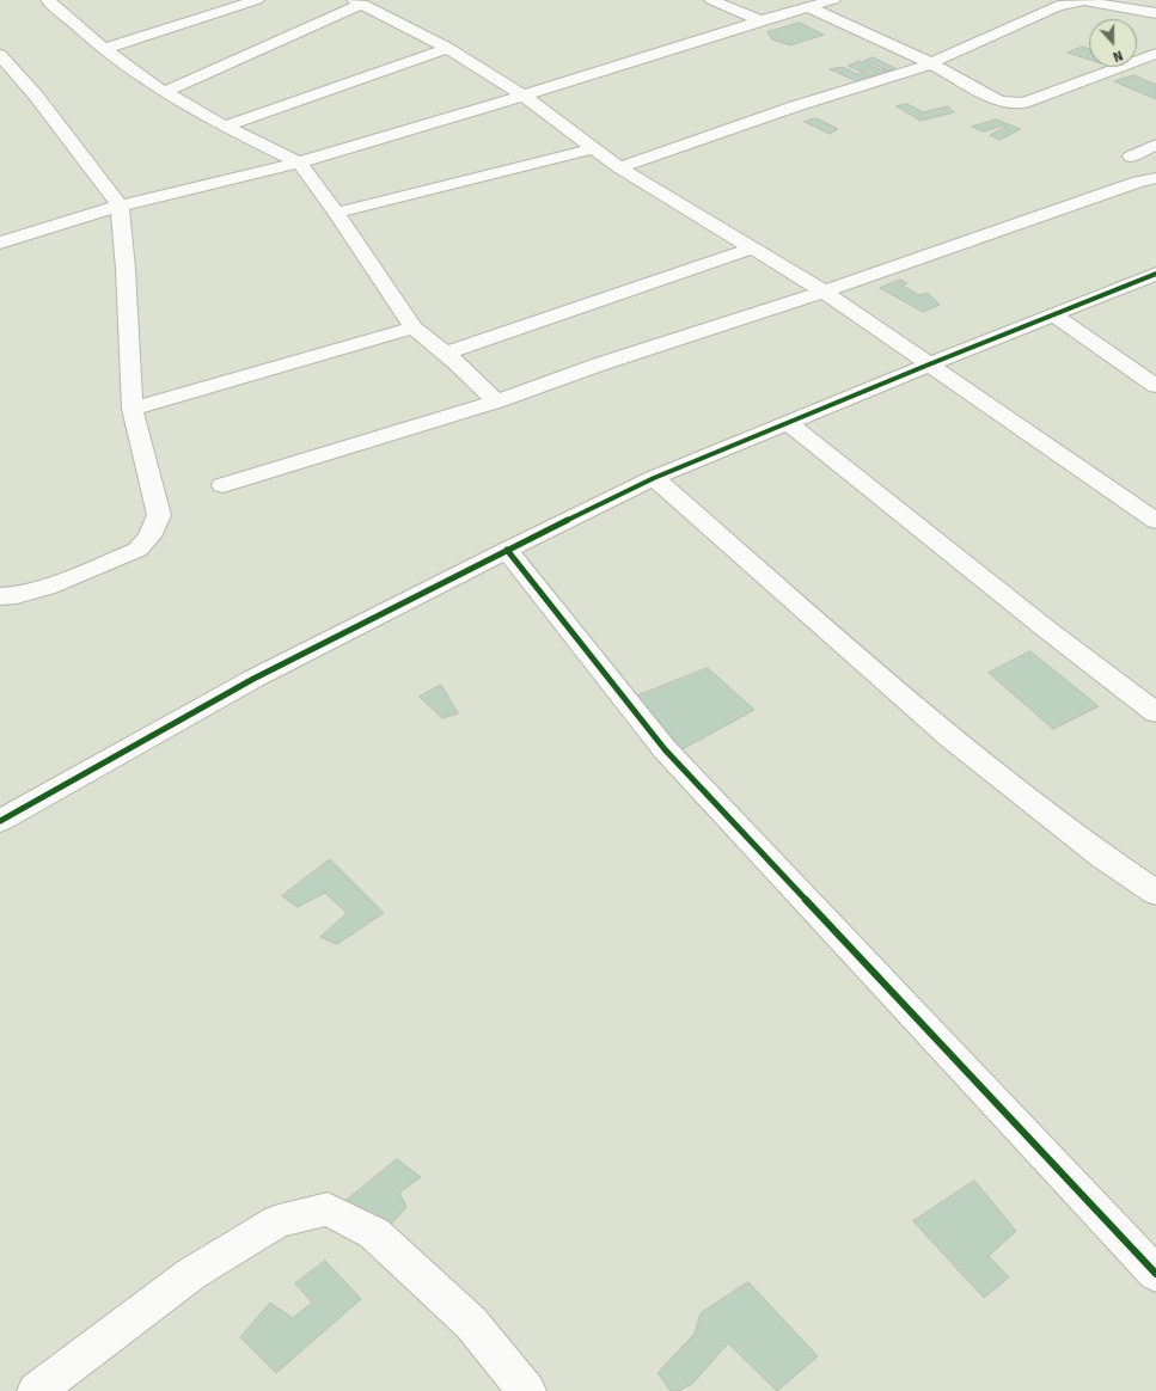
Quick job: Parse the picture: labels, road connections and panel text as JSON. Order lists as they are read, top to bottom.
{
  "north": "bottom"
}
